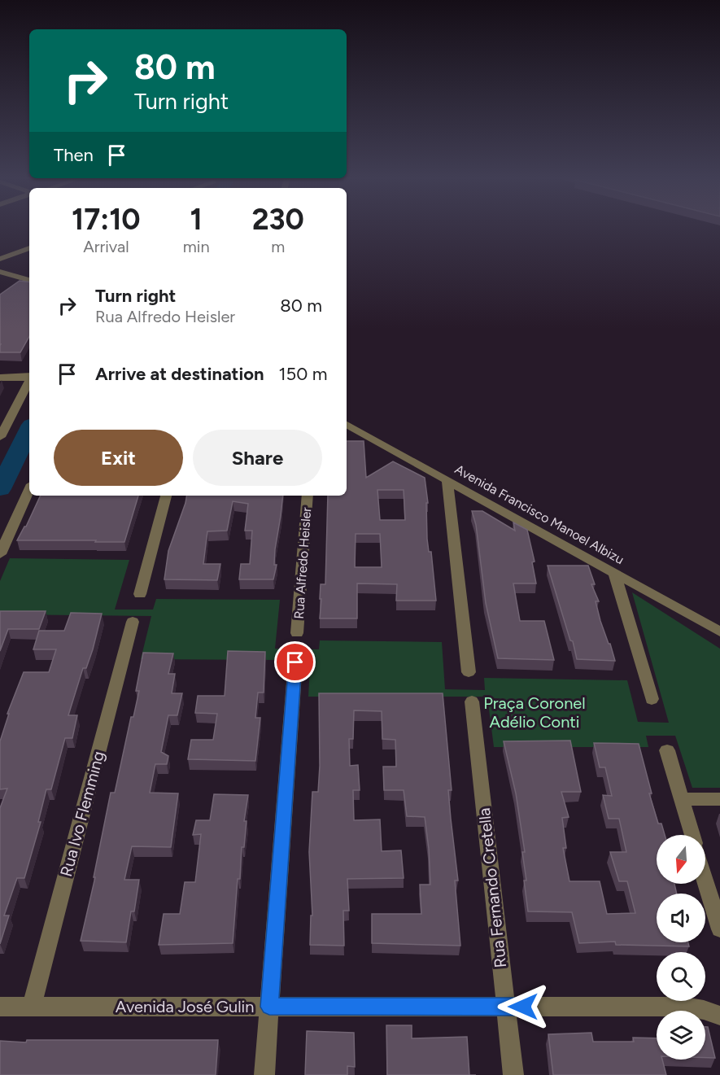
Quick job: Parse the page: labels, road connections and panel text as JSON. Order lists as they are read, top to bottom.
{
  "streets": {
    "street": [
      "Avenida Francisco Manoel Albizu",
      "Rua Alfredo Heisler",
      "Rua Ivo Flemming",
      "Rua Fernando Cretella",
      "Avenida José Gulin"
    ]
  },
  "crossings": [
    ["Rua Ivo Flemming", "Avenida José Gulin"],
    ["Rua Fernando Cretella", "Avenida José Gulin"]
  ],
  "parks": ["Praça Coronel Adélio Conti"],
  "north": "bottom",
  "page": {
    "turn": ["80 m", "Turn right"],
    "then": "Then",
    "eta": [
      "17:10",
      "Arrival",
      "1",
      "min",
      "230",
      "m"
    ],
    "list": [
      {
        "name": "Turn right",
        "note": "Rua Alfredo Heisler",
        "value": "80 m"
      },
      {
        "name": "Arrive at destination",
        "value": "150 m"
      }
    ],
    "buttons": ["Exit", "Share"]
  }
}
